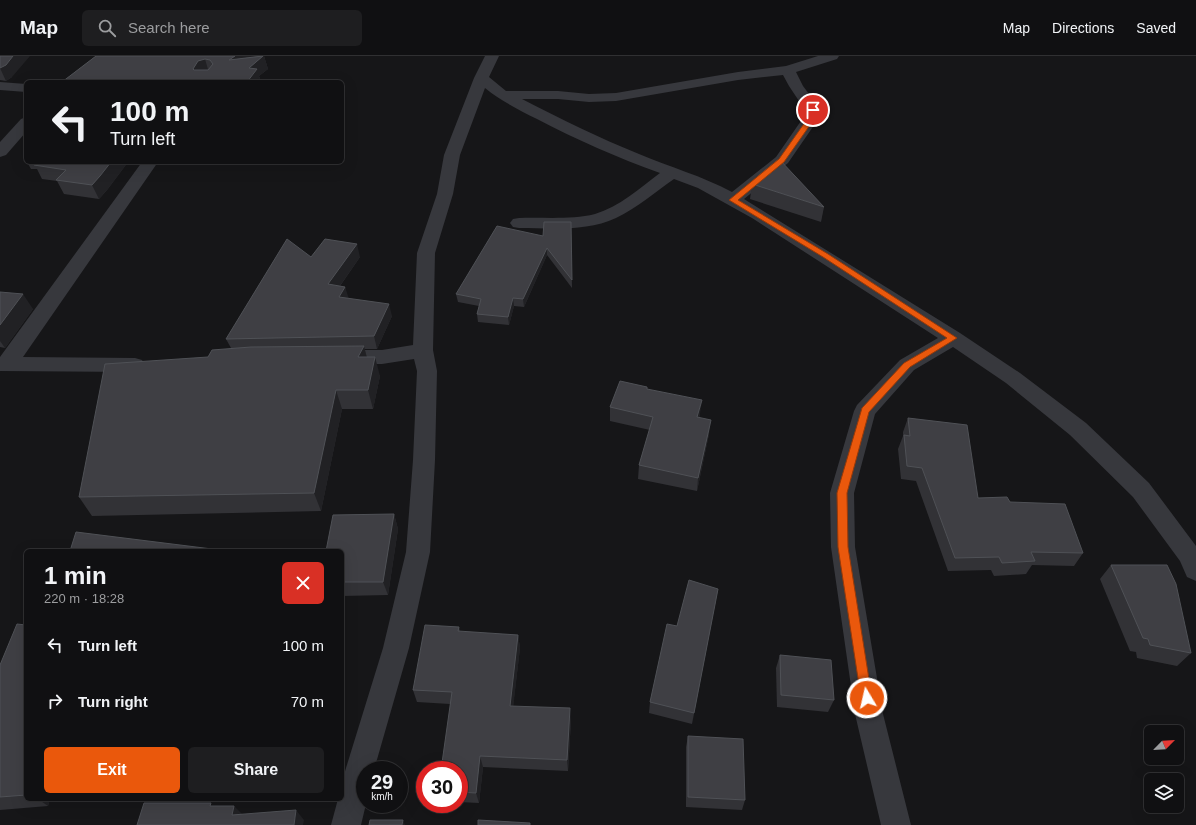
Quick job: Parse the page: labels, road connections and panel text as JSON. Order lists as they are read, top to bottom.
{
  "north": "top right",
  "page": {
    "header": "Map",
    "search": "Search here",
    "nav": ["Map", "Directions", "Saved"],
    "turn": ["100 m", "Turn left"],
    "heading": ["1 min", "220 m · 18:28"],
    "list": [
      {
        "name": "Turn left",
        "value": "100 m"
      },
      {
        "name": "Turn right",
        "value": "70 m"
      }
    ],
    "buttons": ["Exit", "Share"],
    "speed": "29 km/h",
    "limit": "30"
  }
}
